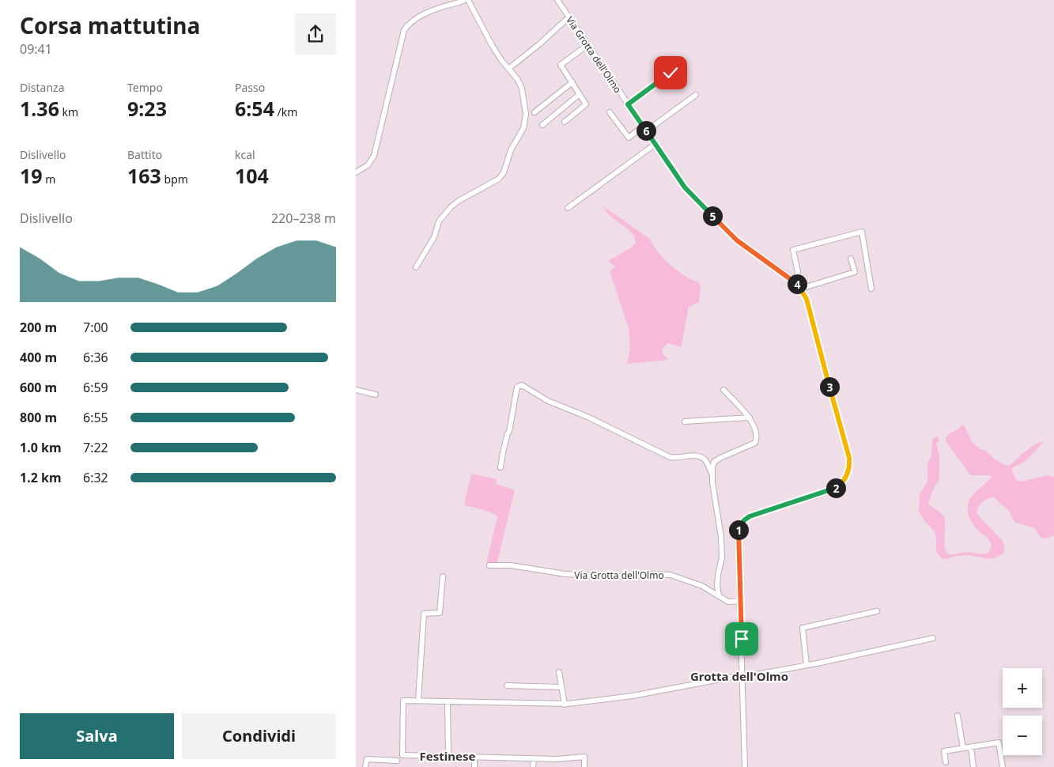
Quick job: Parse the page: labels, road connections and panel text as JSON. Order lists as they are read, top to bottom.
{
  "streets": {
    "street": ["Via Grotta dell'Olmo"]
  },
  "districts": ["Grotta dell'Olmo", "Festinese"],
  "page": {
    "heading": ["Corsa mattutina", "09:41"],
    "stats": [
      ["Distanza", "1.36 km"],
      ["Tempo", "9:23"],
      ["Passo", "6:54 /km"],
      ["Dislivello", "19 m"],
      ["Battito", "163 bpm"],
      ["kcal", "104"]
    ],
    "pins": [
      "6",
      "5",
      "4",
      "3",
      "2",
      "1"
    ],
    "chart": ["Dislivello", "220–238 m"],
    "list": [
      {
        "name": "200 m",
        "note": "7:00"
      },
      {
        "name": "400 m",
        "note": "6:36"
      },
      {
        "name": "600 m",
        "note": "6:59"
      },
      {
        "name": "800 m",
        "note": "6:55"
      },
      {
        "name": "1.0 km",
        "note": "7:22"
      },
      {
        "name": "1.2 km",
        "note": "6:32"
      }
    ],
    "map_buttons": ["+", "−"],
    "buttons": ["Salva", "Condividi"]
  }
}
